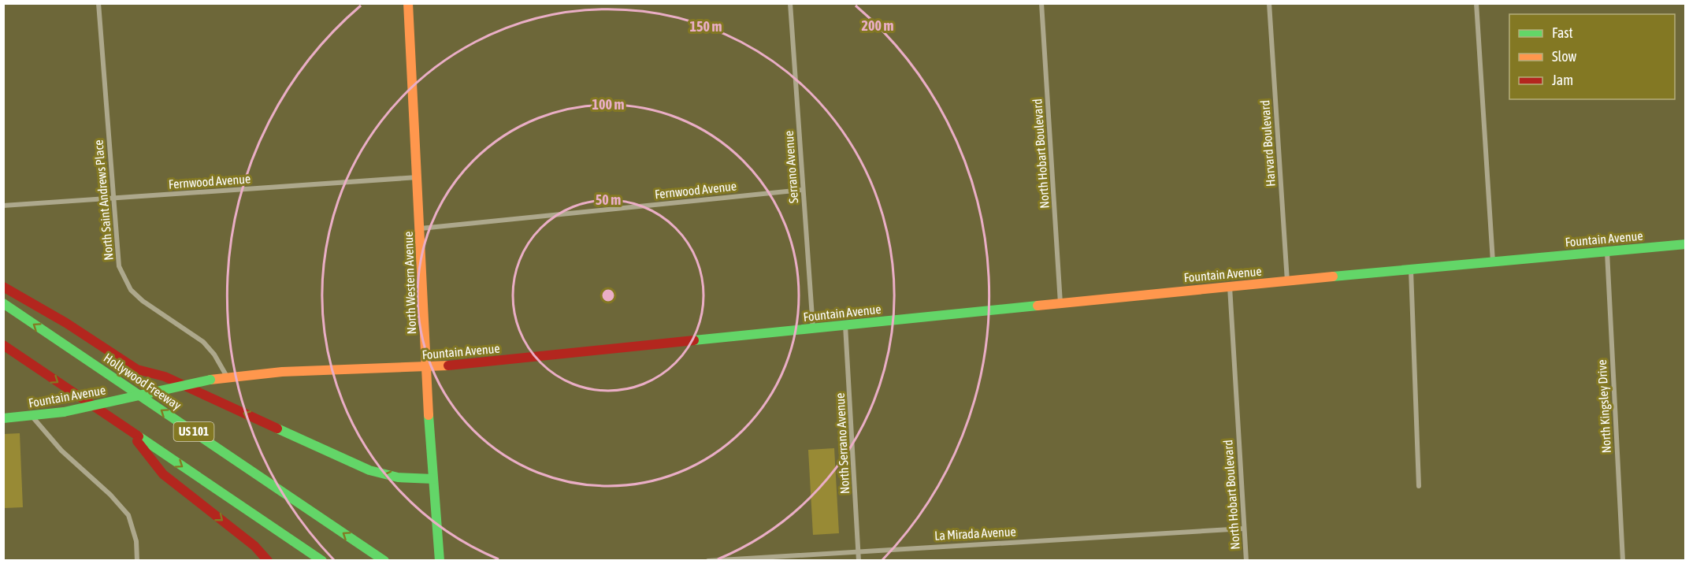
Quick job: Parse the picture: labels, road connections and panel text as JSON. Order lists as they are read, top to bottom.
{
  "streets": {
    "main road": [
      "Fountain Avenue",
      "North Western Avenue",
      "Hollywood Freeway",
      "US 101"
    ],
    "street": [
      "Harvard Boulevard",
      "North Hobart Boulevard",
      "Serrano Avenue",
      "Fernwood Avenue",
      "North Saint Andrews Place",
      "North Kingsley Drive",
      "North Serrano Avenue",
      "La Mirada Avenue"
    ]
  },
  "crossings": [
    ["Harvard Boulevard", "Fountain Avenue"],
    ["North Hobart Boulevard", "Fountain Avenue"],
    ["North Hobart Boulevard", "La Mirada Avenue"],
    ["Serrano Avenue", "Fernwood Avenue"],
    ["Serrano Avenue", "Fountain Avenue"],
    ["Fernwood Avenue", "North Saint Andrews Place"],
    ["Fernwood Avenue", "North Western Avenue"],
    ["North Saint Andrews Place", "Fountain Avenue"],
    ["Fountain Avenue", "North Western Avenue"],
    ["Fountain Avenue", "North Kingsley Drive"],
    ["Fountain Avenue", "North Serrano Avenue"],
    ["North Serrano Avenue", "La Mirada Avenue"]
  ],
  "legend": ["Fast", "Slow", "Jam"],
  "rings": [
    "200 m",
    "150 m",
    "100 m",
    "50 m"
  ]
}
